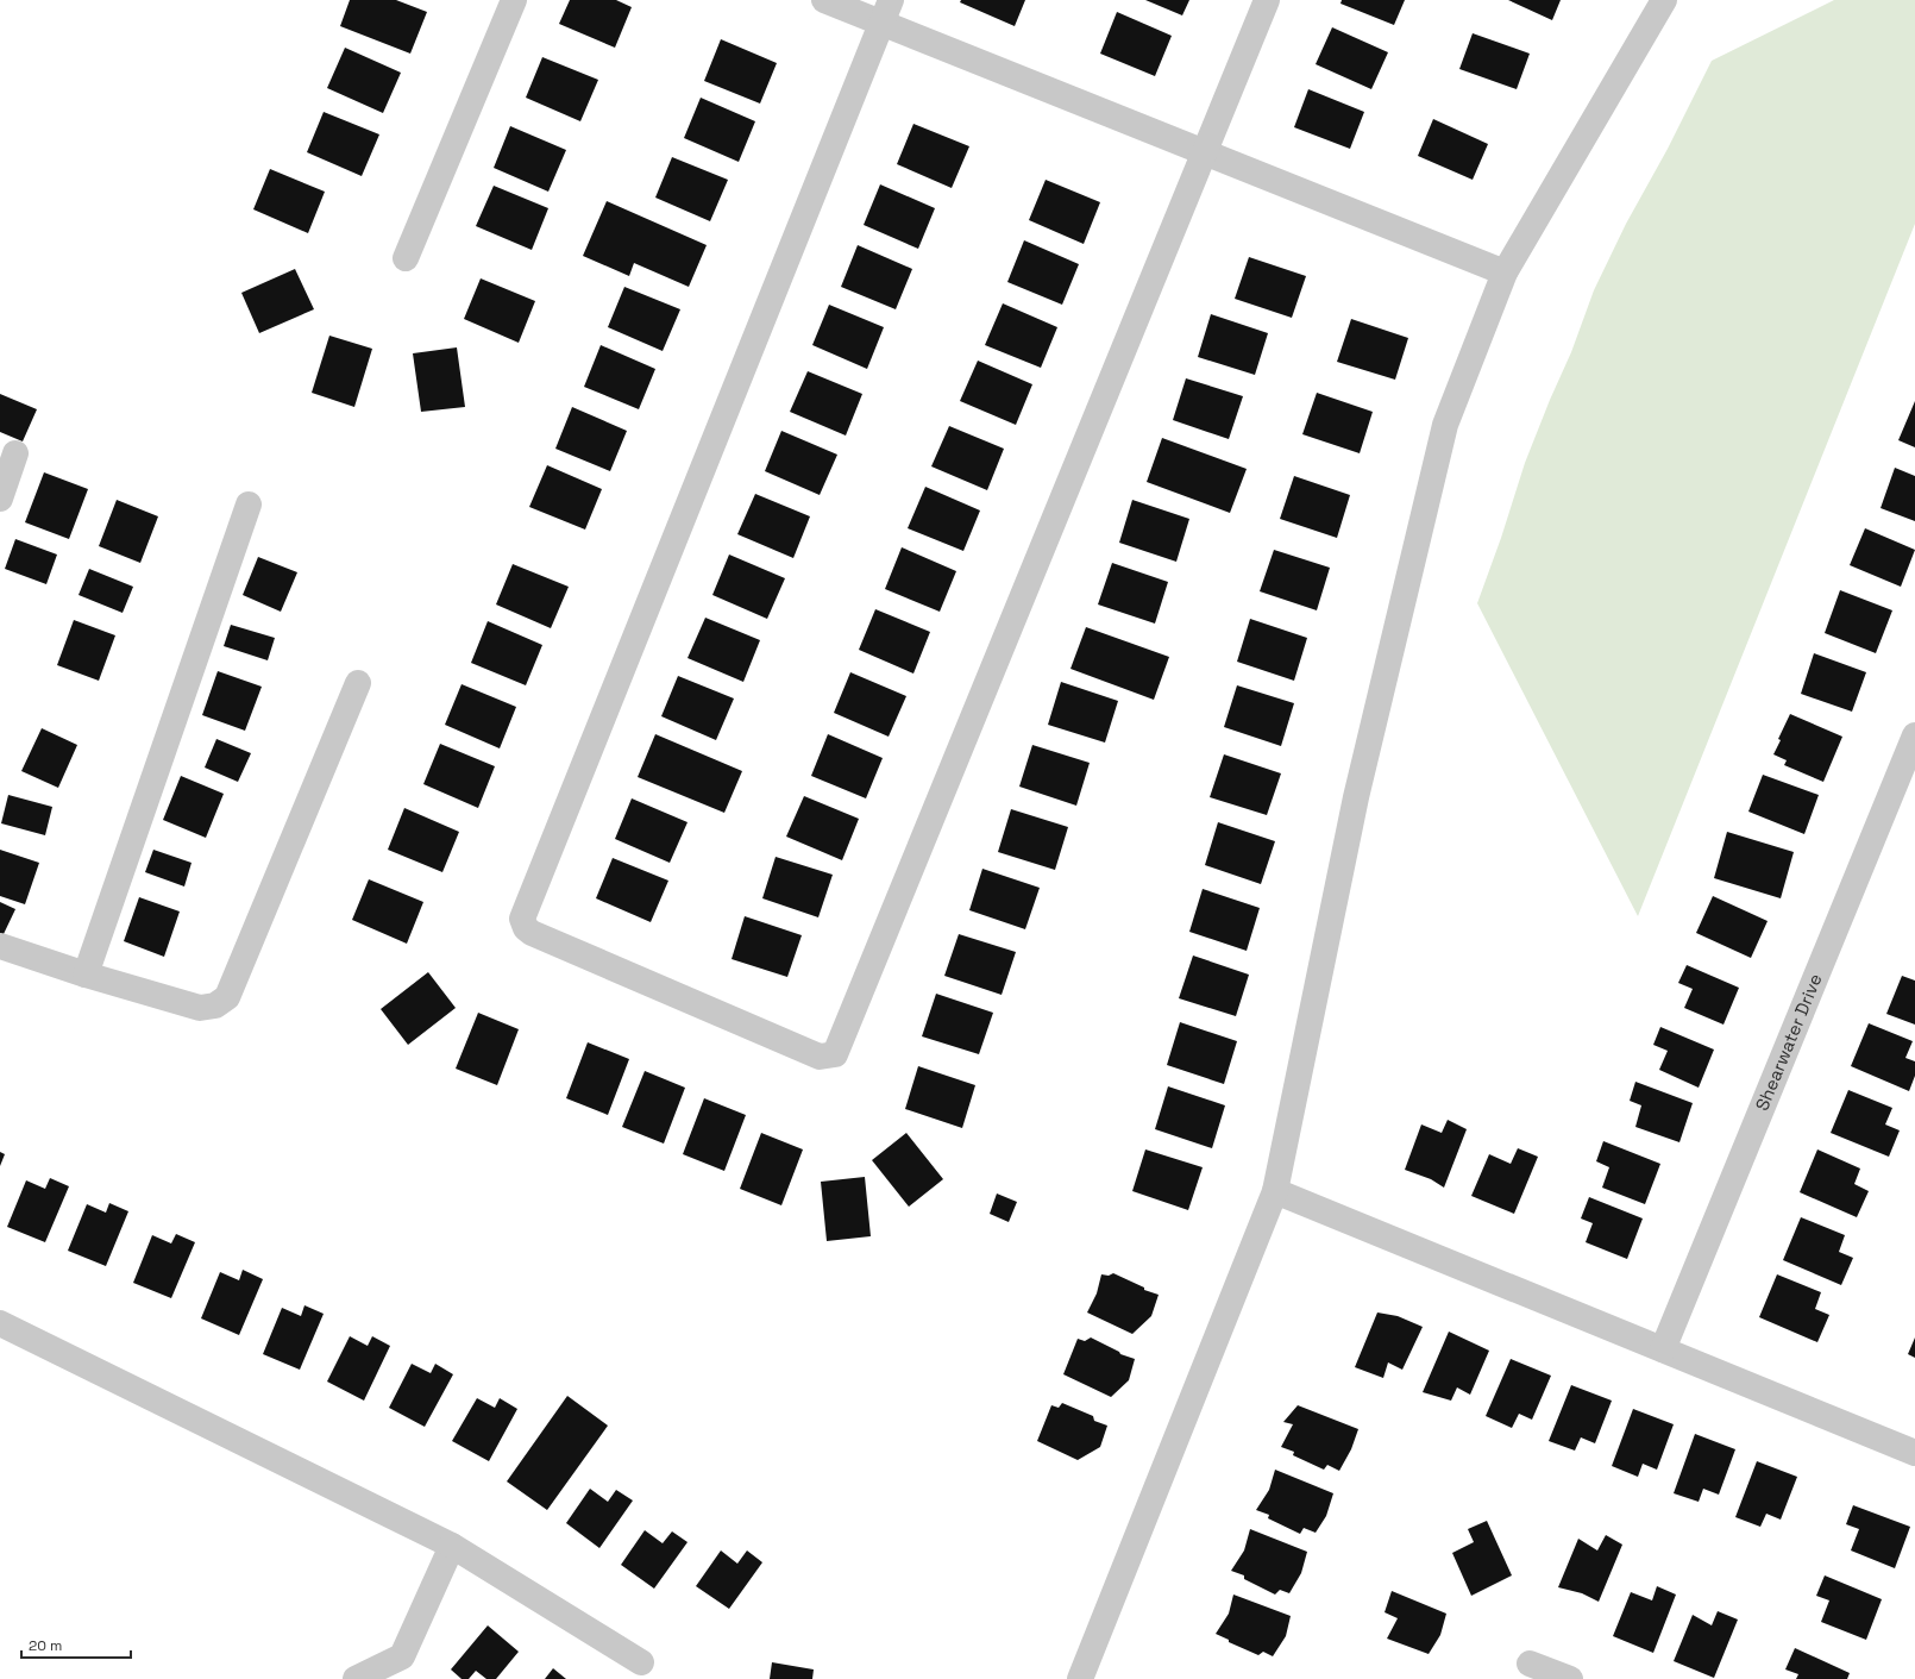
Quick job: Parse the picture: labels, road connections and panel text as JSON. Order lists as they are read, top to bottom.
{
  "streets": {
    "street": ["Shearwater Drive"]
  },
  "scale_bar": "20 m"
}
